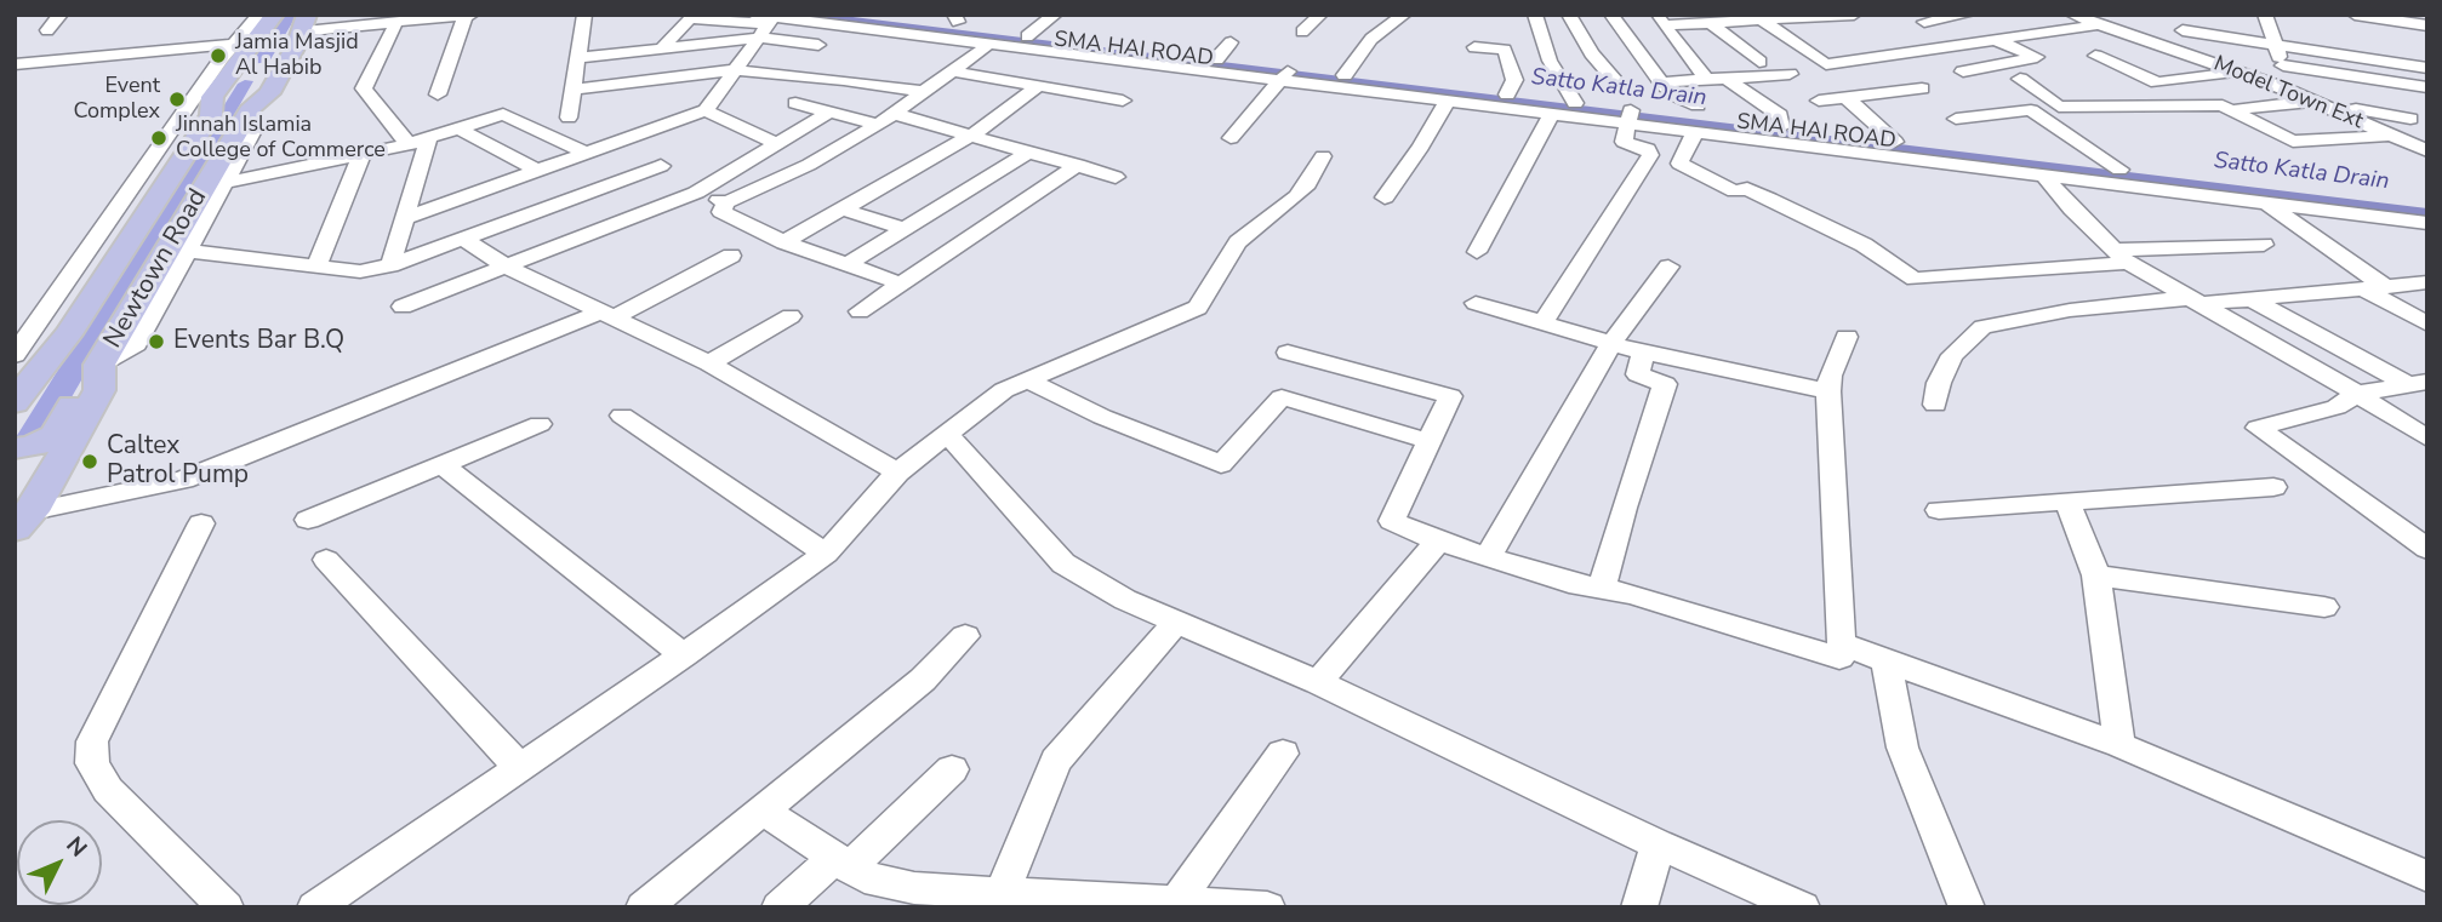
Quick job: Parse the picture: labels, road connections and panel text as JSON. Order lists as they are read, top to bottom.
{
  "streets": {
    "main road": ["Newtown Road"],
    "street": ["SMA HAI ROAD", "Model Town Ext"]
  },
  "water": ["Satto Katla Drain"],
  "places": [
    "Jamia Masjid Al Habib",
    "Event Complex",
    "Jinnah Islamia College of Commerce",
    "Events Bar B.Q",
    "Caltex Patrol Pump"
  ],
  "north": "top right"
}
